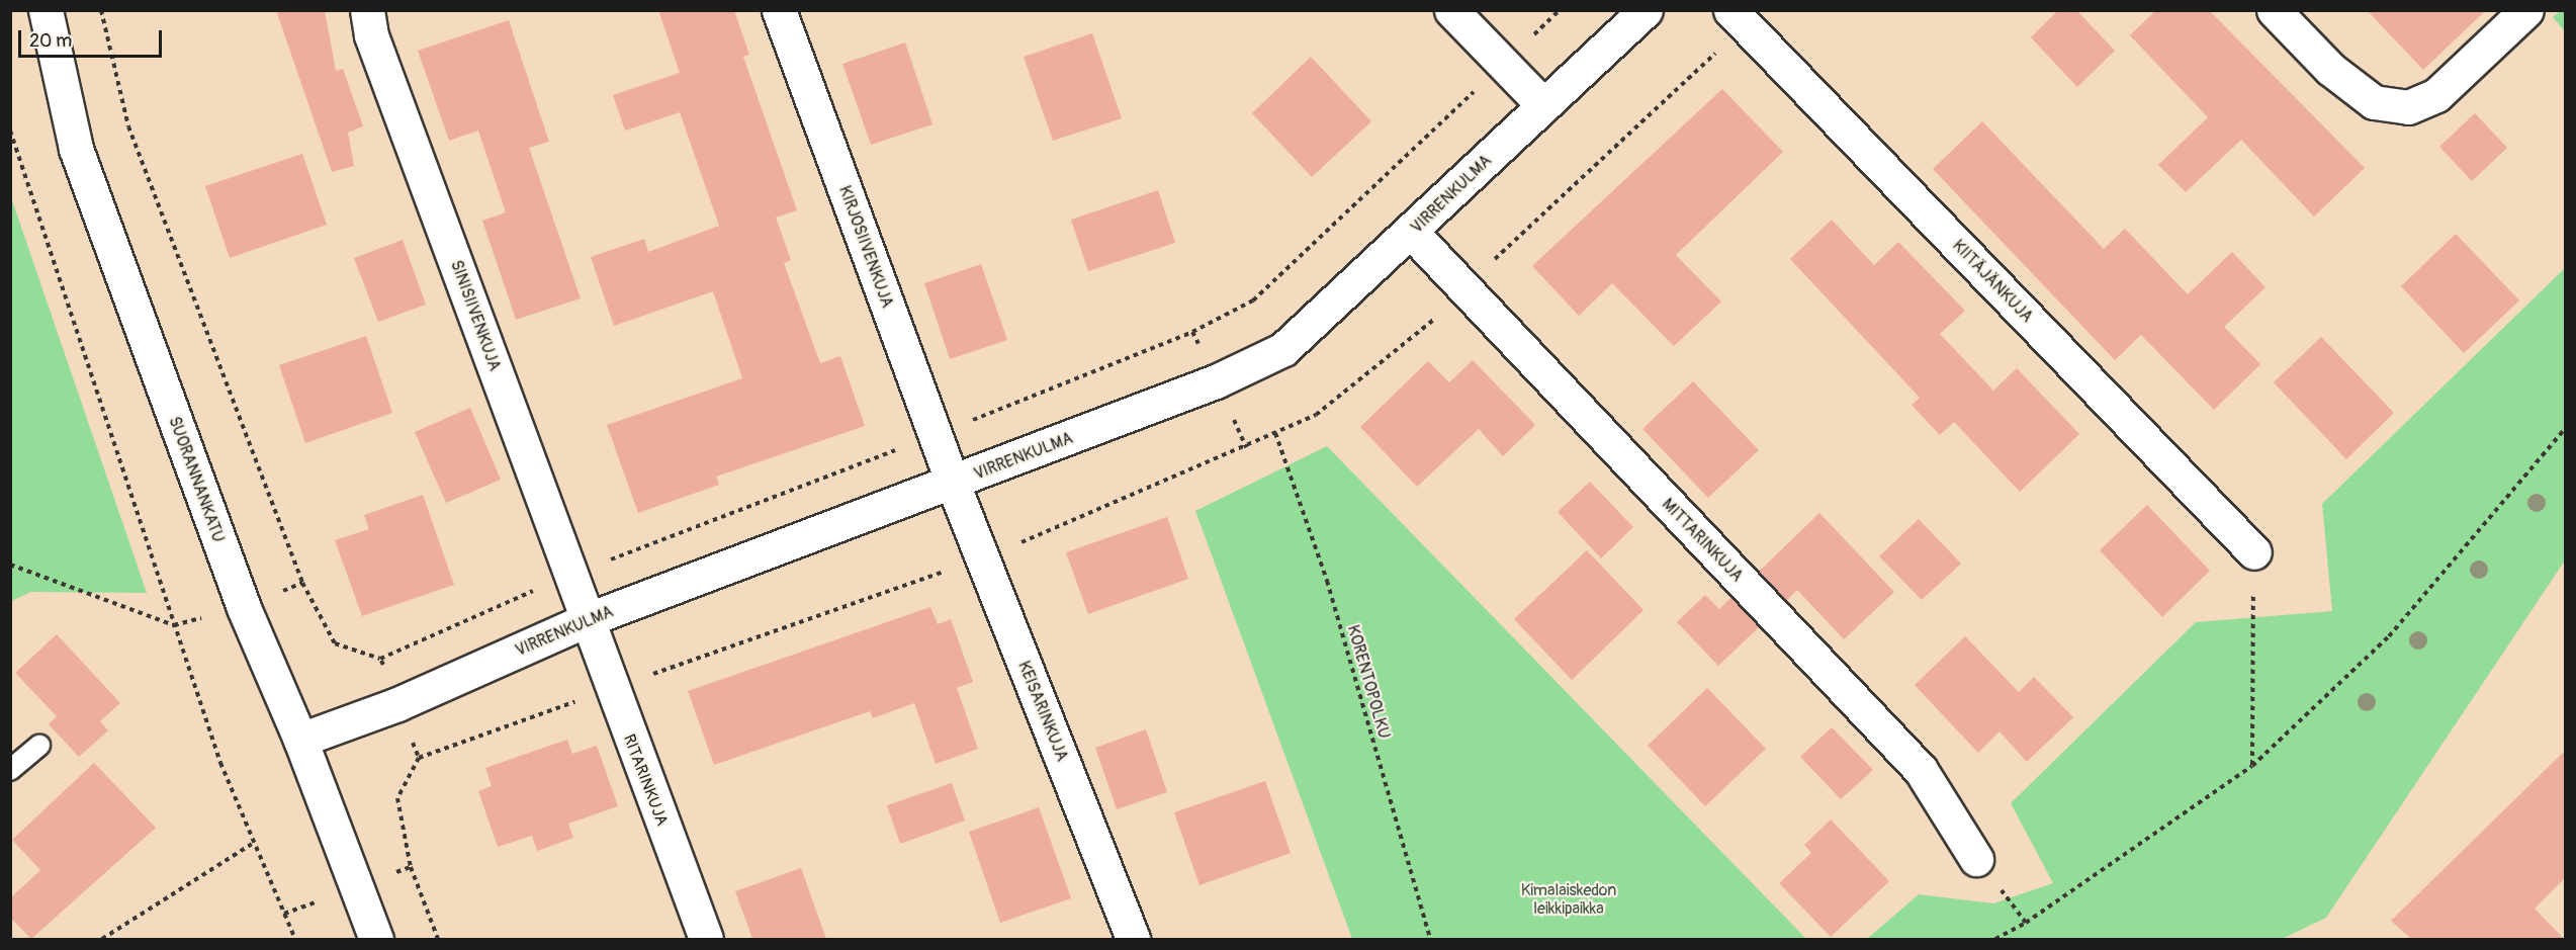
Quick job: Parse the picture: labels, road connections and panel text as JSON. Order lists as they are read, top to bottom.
{
  "streets": {
    "street": [
      "VIRRENKULMA",
      "KIRJOSIIVENKUJA",
      "KIITÄJÄNKUJA",
      "SINISIIVENKUJA",
      "SUORANNANKATU",
      "MITTARINKUJA",
      "KEISARINKUJA",
      "RITARINKUJA"
    ],
    "path": ["KORENTOPOLKU"]
  },
  "crossings": [
    ["VIRRENKULMA", "KIRJOSIIVENKUJA"],
    ["VIRRENKULMA", "SINISIIVENKUJA"],
    ["VIRRENKULMA", "SUORANNANKATU"],
    ["VIRRENKULMA", "MITTARINKUJA"],
    ["VIRRENKULMA", "KEISARINKUJA"],
    ["VIRRENKULMA", "RITARINKUJA"],
    ["KIRJOSIIVENKUJA", "KEISARINKUJA"],
    ["SINISIIVENKUJA", "RITARINKUJA"]
  ],
  "parks": ["Kimalaiskedon leikkipaikka"],
  "scale_bar": "20 m"
}
